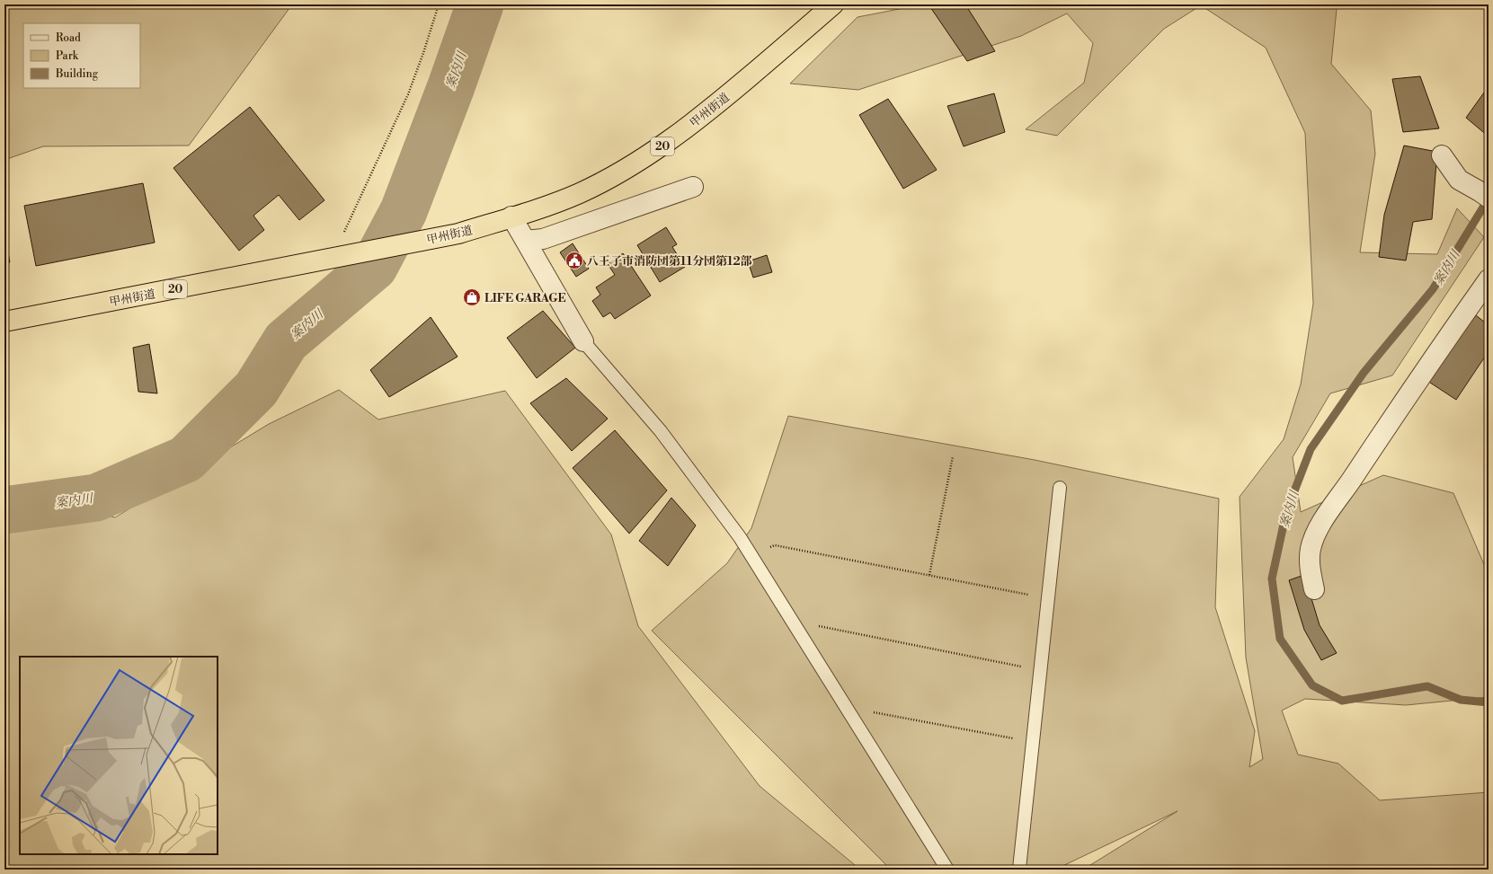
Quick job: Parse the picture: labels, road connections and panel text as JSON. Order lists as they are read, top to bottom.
{
  "streets": {
    "highway": ["甲州街道", "20"]
  },
  "water": ["案内川"],
  "places": {
    "public building": ["八王子市消防団第11分団第12部"],
    "shop": ["LIFE GARAGE"]
  },
  "legend": ["Road", "Park", "Building"]
}
